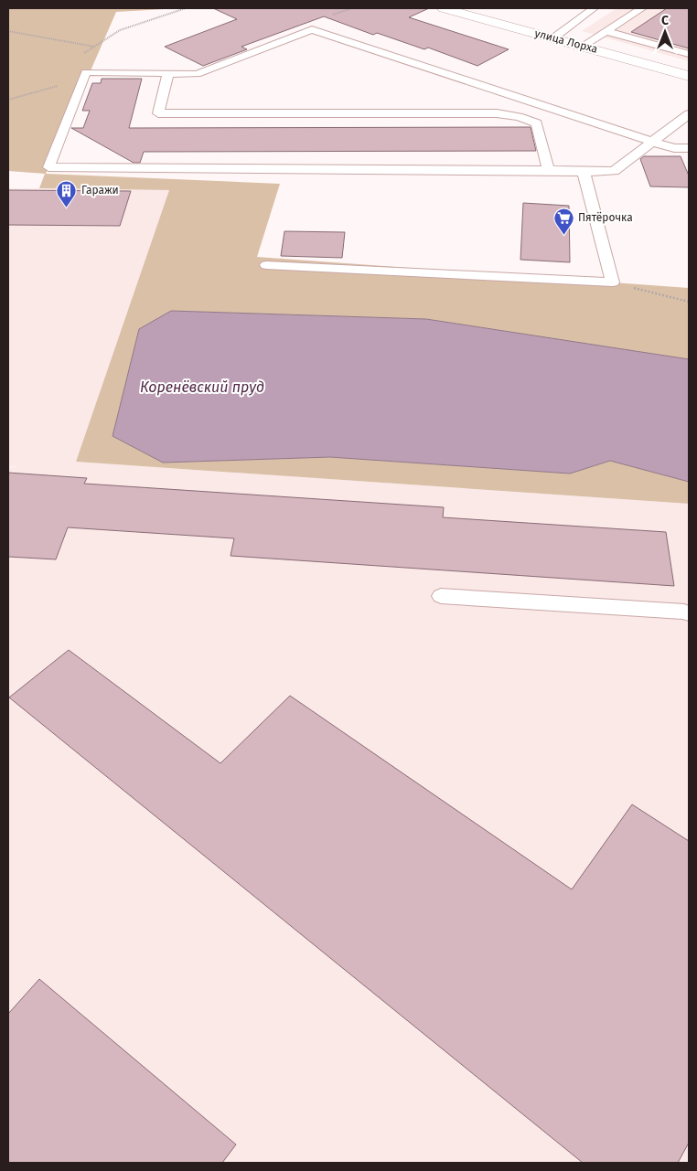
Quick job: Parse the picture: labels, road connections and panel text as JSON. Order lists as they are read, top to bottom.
{
  "streets": {
    "street": ["улица Лорха"]
  },
  "water": ["Коренёвский пруд"],
  "places": {
    "building": ["Гаражи"],
    "supermarket": ["Пятёрочка"]
  },
  "north": "top"
}
